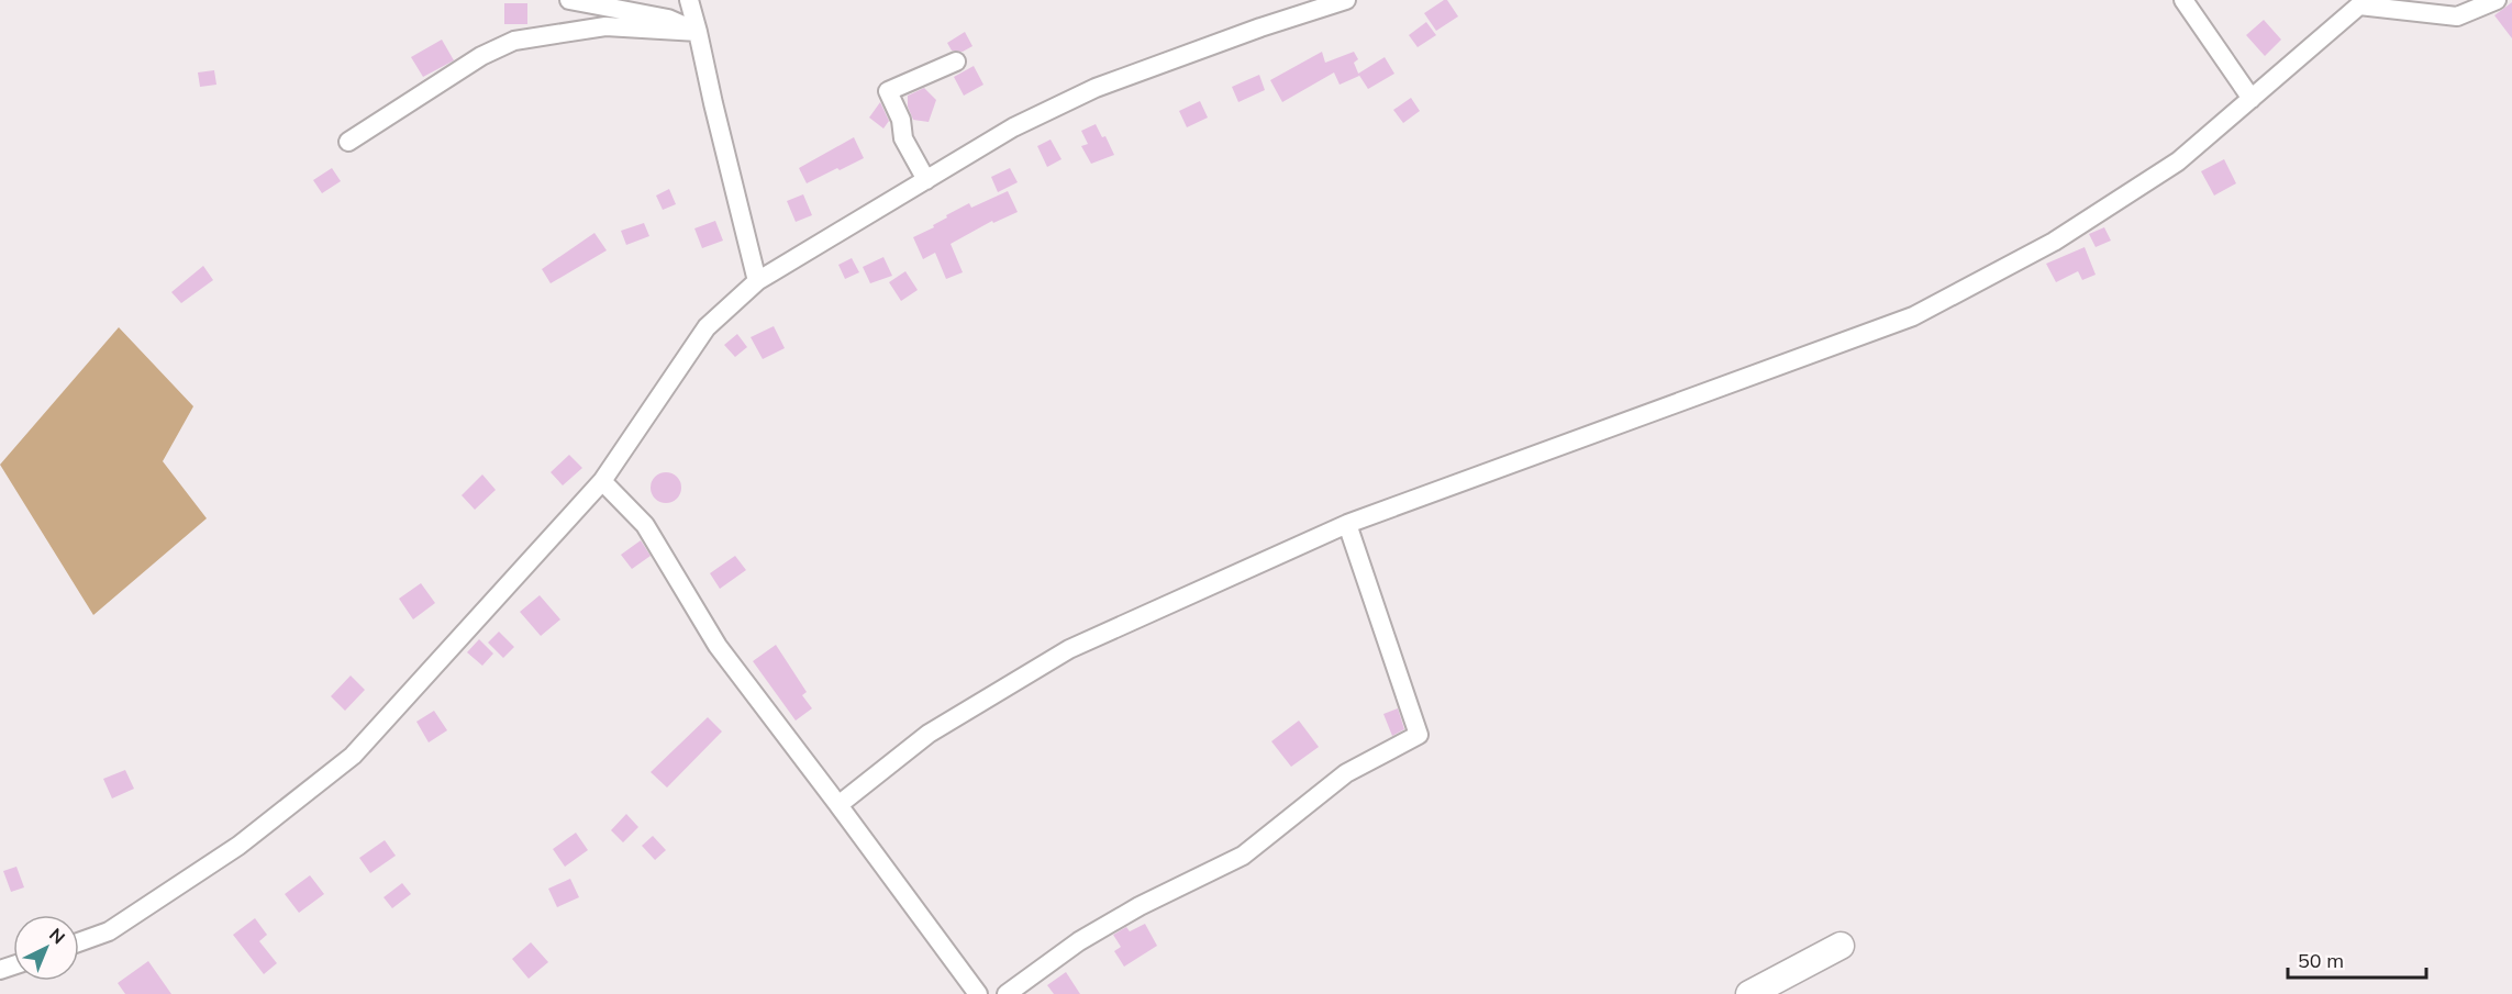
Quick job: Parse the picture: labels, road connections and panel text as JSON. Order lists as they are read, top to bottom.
{
  "scale_bar": "50 m",
  "north": "top right"
}
